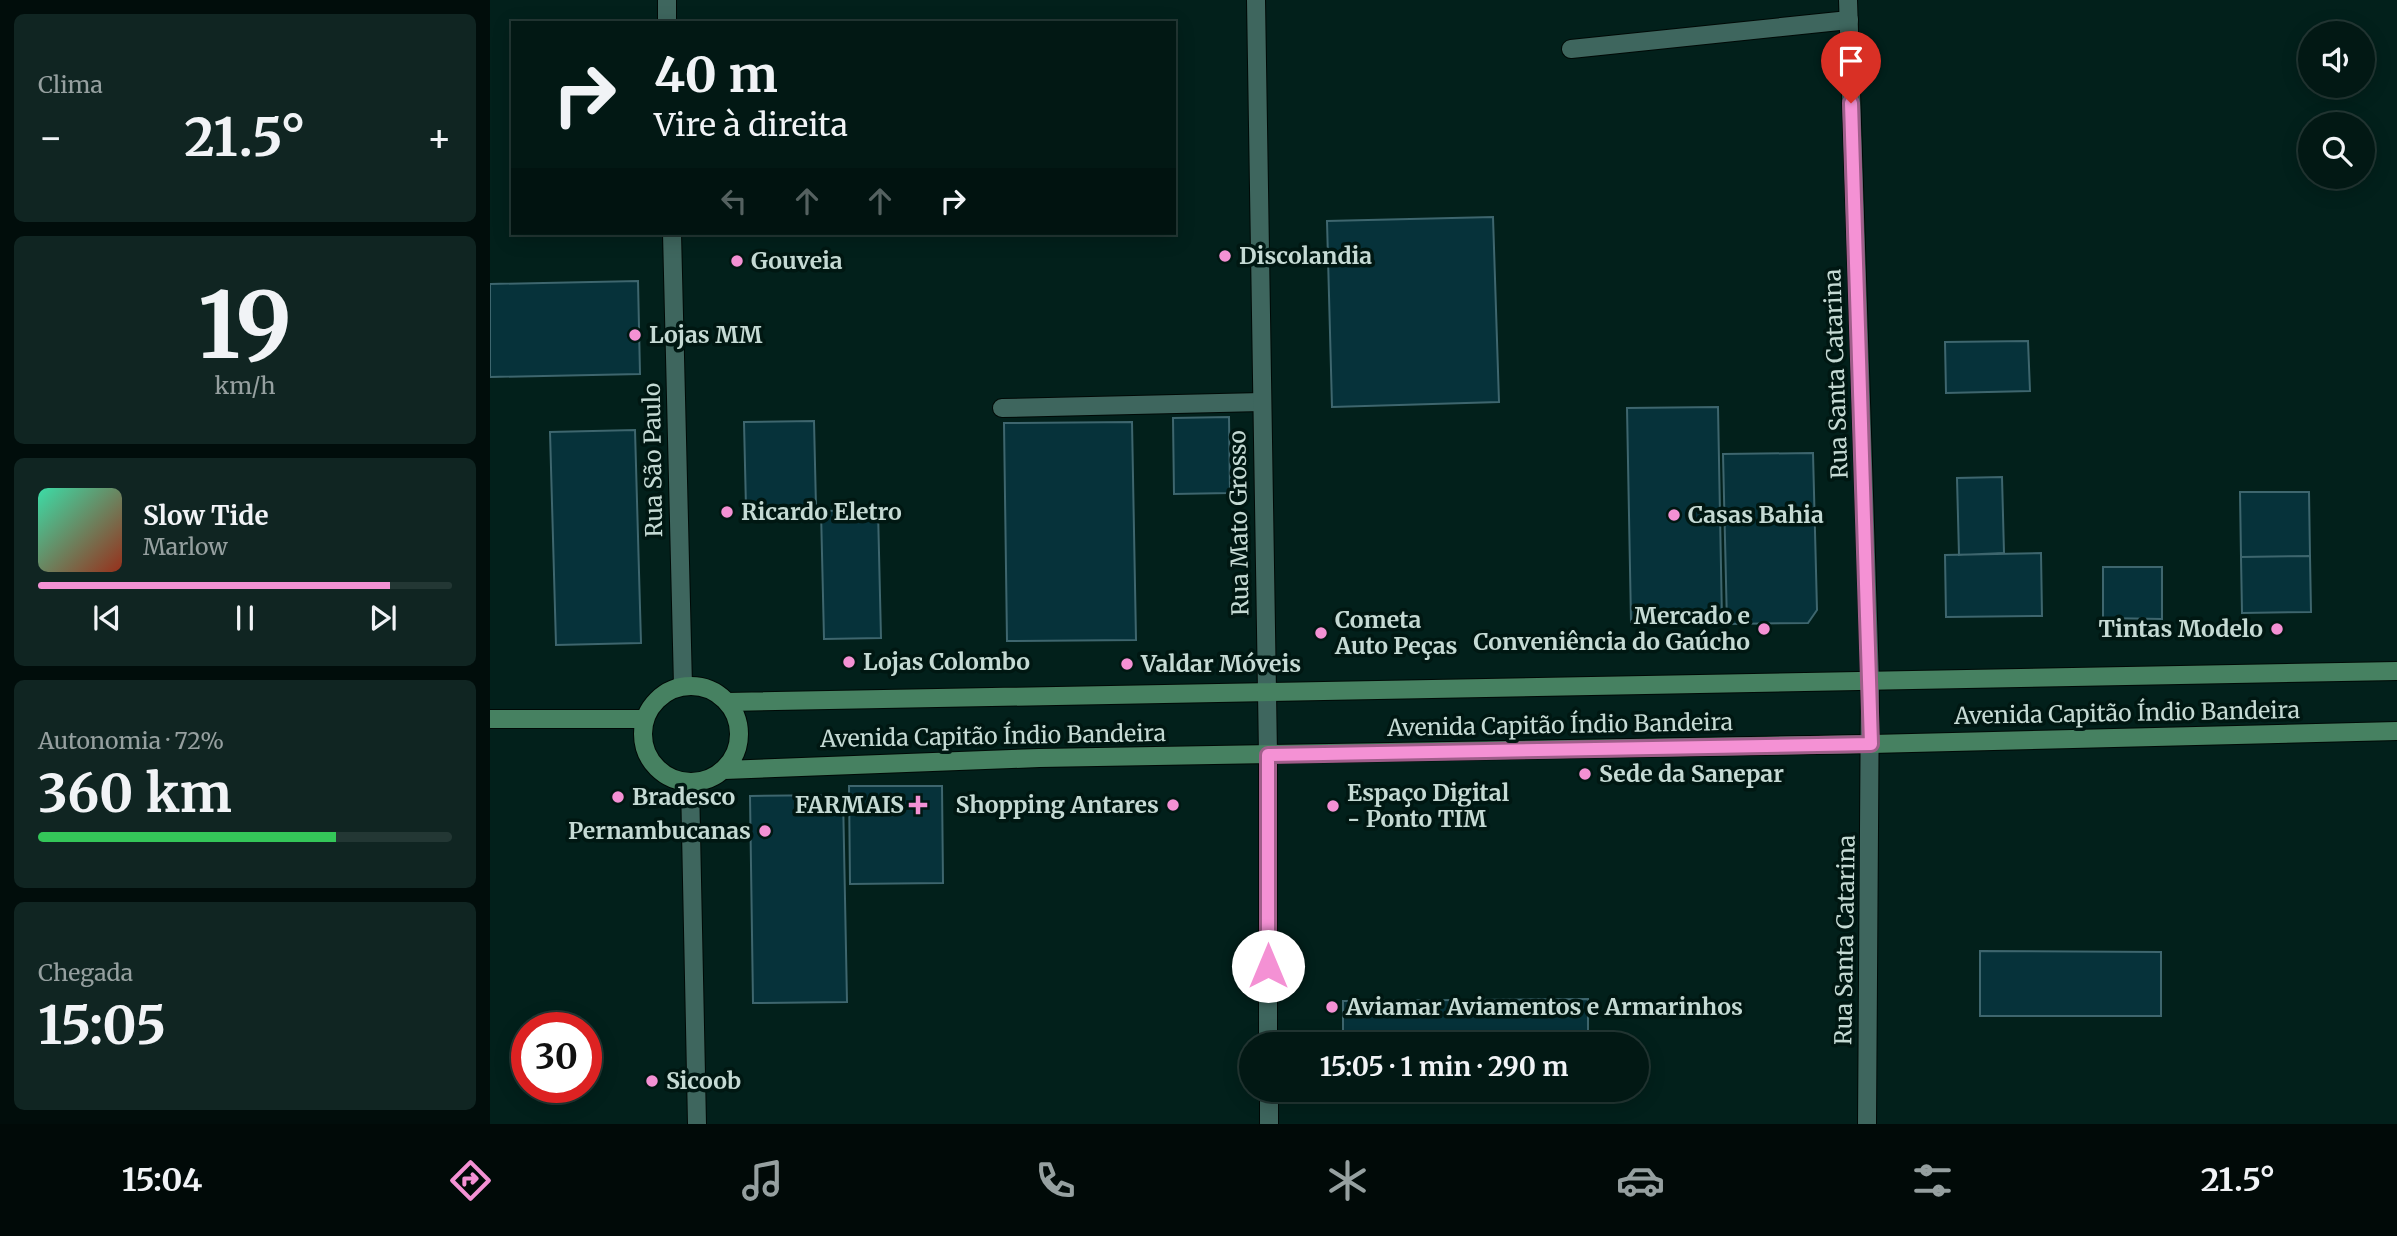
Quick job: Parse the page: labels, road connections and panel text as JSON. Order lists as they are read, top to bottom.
{
  "streets": {
    "main road": ["Avenida Capitão Índio Bandeira"],
    "street": ["Rua Santa Catarina", "Rua São Paulo", "Rua Mato Grosso"]
  },
  "crossings": [
    ["Rua Santa Catarina", "Avenida Capitão Índio Bandeira"],
    ["Rua São Paulo", "Avenida Capitão Índio Bandeira"],
    ["Rua Mato Grosso", "Avenida Capitão Índio Bandeira"]
  ],
  "places": {
    "other": [
      "Discolandia",
      "Gouveia",
      "Lojas MM",
      "Ricardo Eletro",
      "Casas Bahia",
      "Mercado e Conveniência do Gaúcho",
      "Tintas Modelo",
      "Cometa Auto Peças",
      "Lojas Colombo",
      "Valdar Móveis",
      "Sede da Sanepar",
      "Bradesco",
      "Shopping Antares",
      "Espaço Digital - Ponto TIM",
      "Pernambucanas",
      "Aviamar Aviamentos e Armarinhos",
      "Sicoob"
    ],
    "health": ["FARMAIS"]
  },
  "page": {
    "tile": [
      "Clima",
      ["19", "km/h"],
      ["Autonomia · 72%", "360 km"],
      ["Chegada", "15:05"]
    ],
    "turn": ["40 m", "Vire à direita"],
    "heat": ["−", "21.5°", "+"],
    "song": ["Slow Tide", "Marlow"],
    "limit": "30",
    "trip": "15:05 · 1 min · 290 m",
    "tabs": ["15:04", "21.5°"]
  }
}
